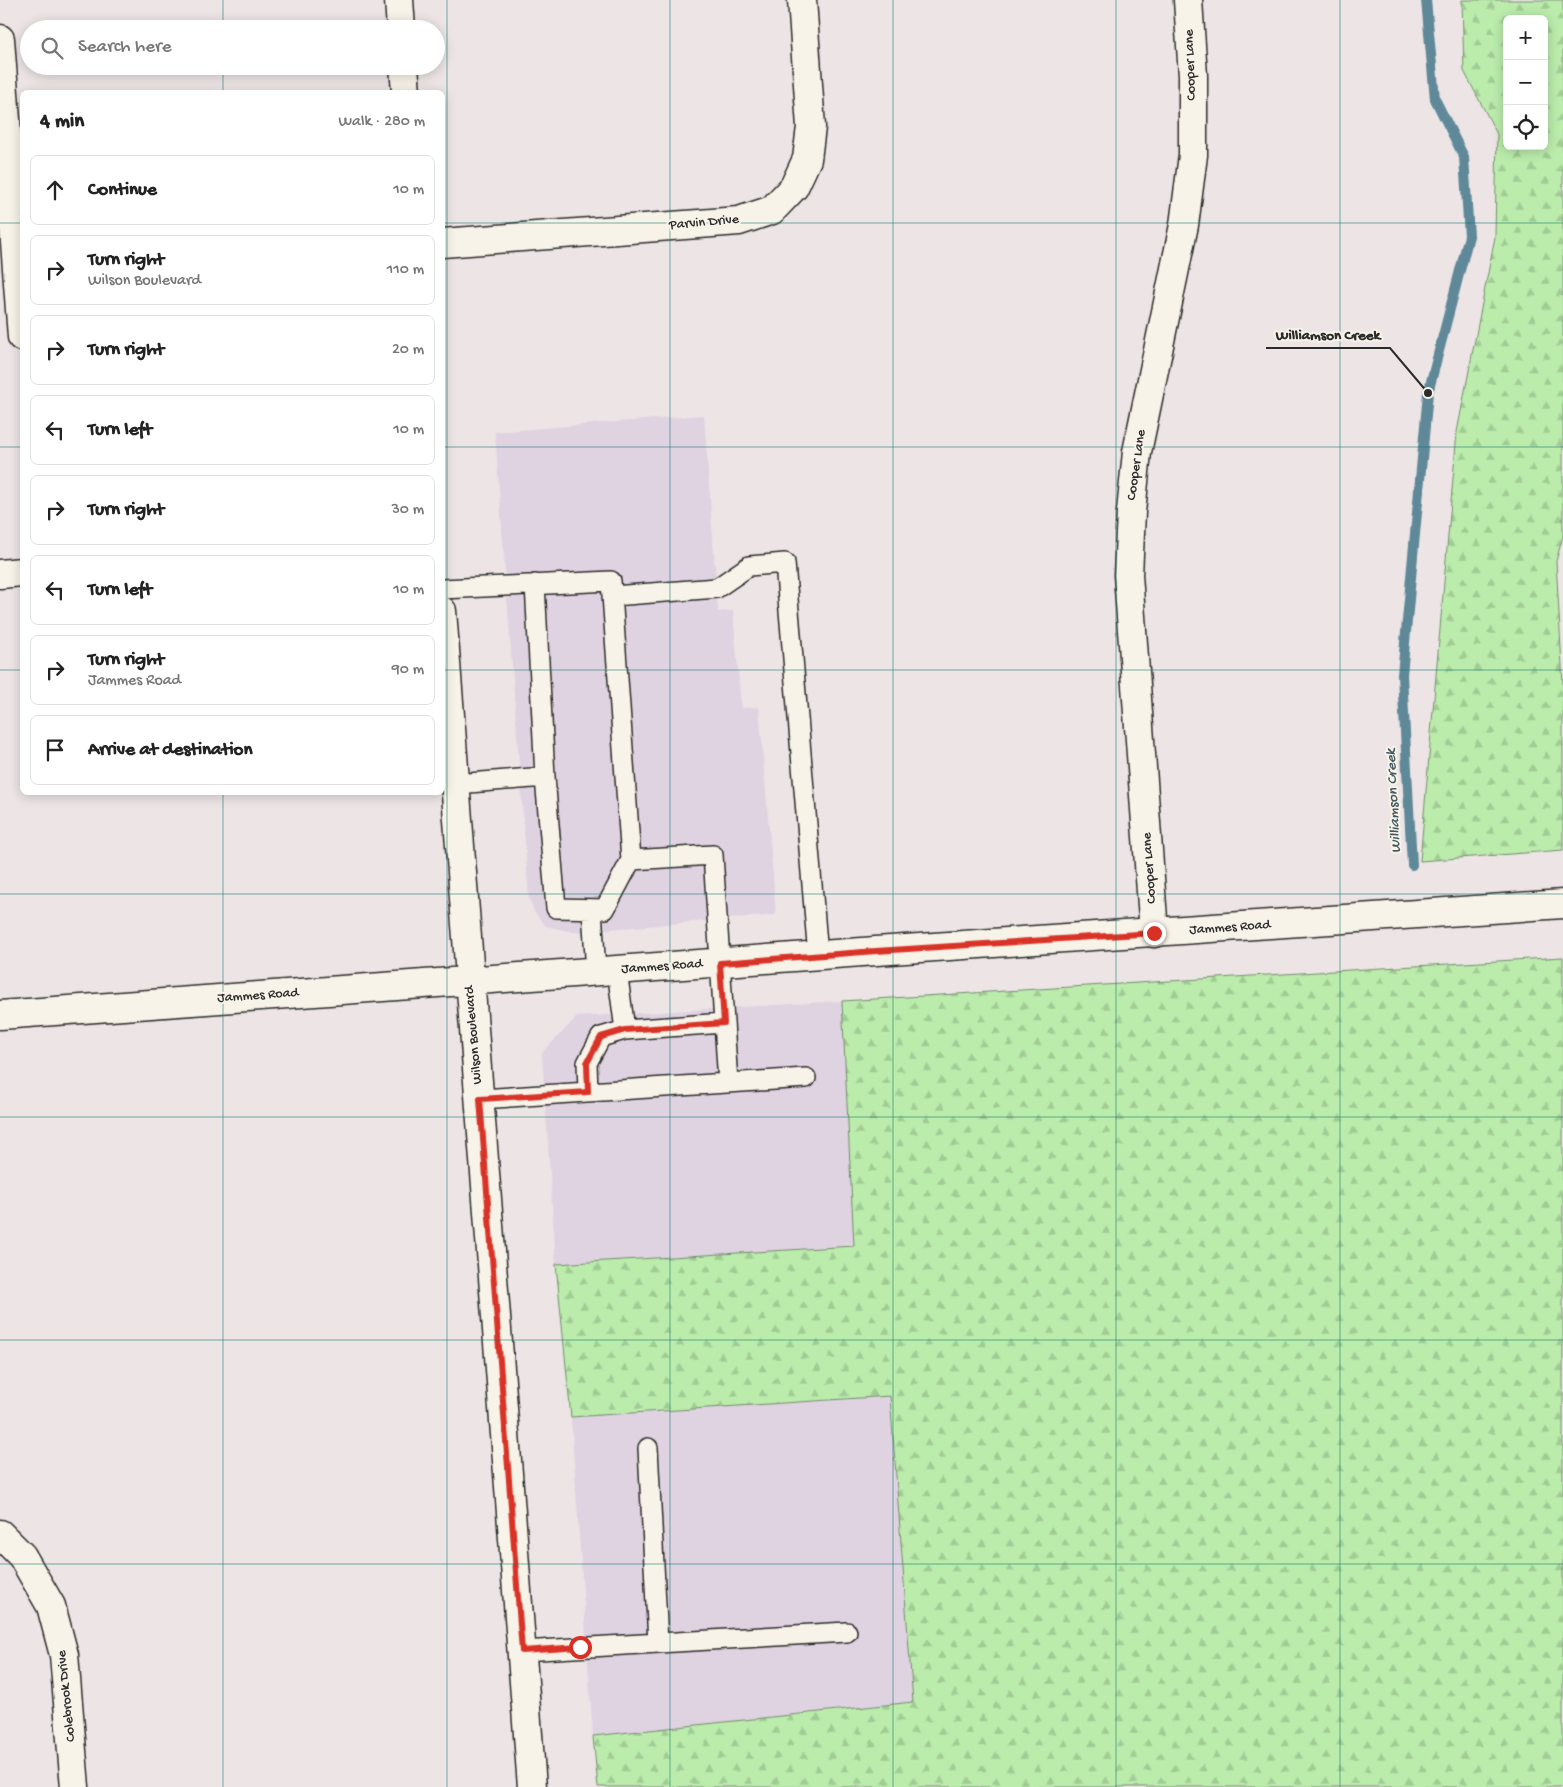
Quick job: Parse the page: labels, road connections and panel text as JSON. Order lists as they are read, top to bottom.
{
  "streets": {
    "street": [
      "Cooper Lane",
      "Parvin Drive",
      "Jammes Road",
      "Wilson Boulevard",
      "Colebrook Drive"
    ]
  },
  "crossings": [
    ["Cooper Lane", "Jammes Road"],
    ["Jammes Road", "Wilson Boulevard"]
  ],
  "water": ["Williamson Creek"],
  "places": ["Williamson Creek"],
  "page": {
    "map_buttons": ["+", "−"],
    "search": "Search here",
    "heading": ["4 min", "Walk · 280 m"],
    "list": [
      ["Continue", "10 m"],
      ["Turn right", "Wilson Boulevard", "110 m"],
      ["Turn right", "20 m"],
      ["Turn left", "10 m"],
      ["Turn right", "30 m"],
      ["Turn left", "10 m"],
      ["Turn right", "Jammes Road", "90 m"],
      "Arrive at destination"
    ]
  }
}
